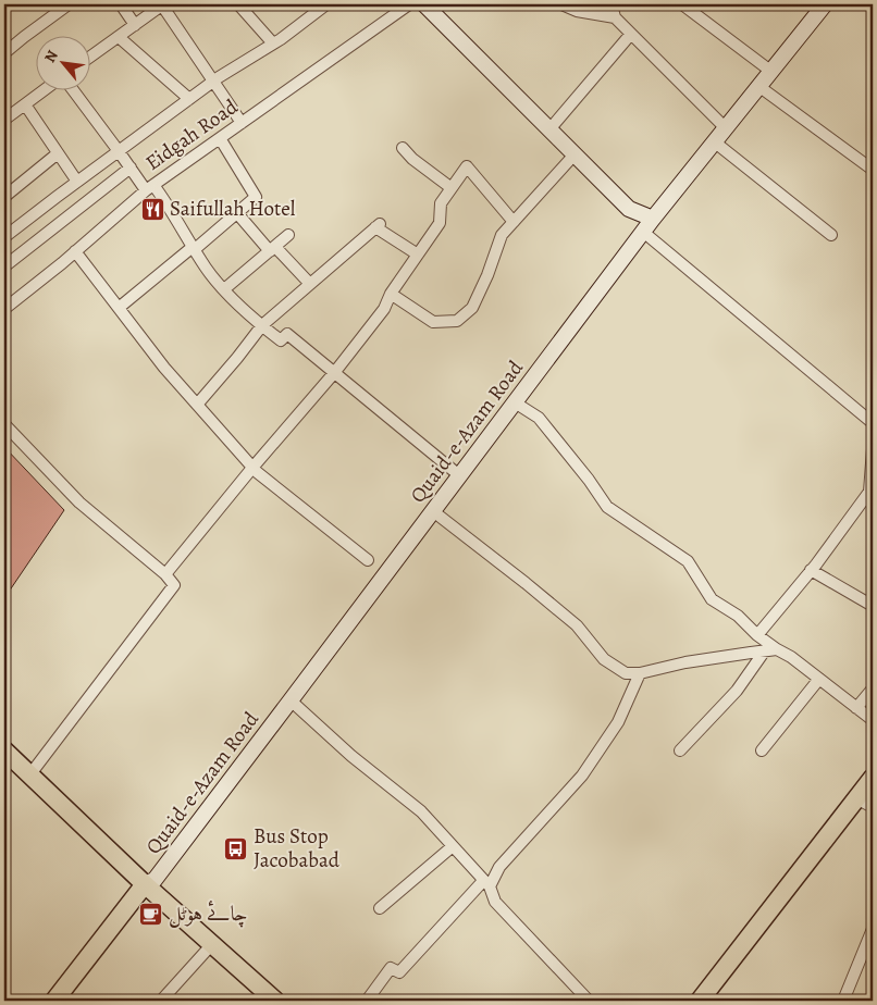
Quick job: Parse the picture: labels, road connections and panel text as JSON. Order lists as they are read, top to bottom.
{
  "streets": {
    "street": ["Eidgah Road", "Quaid-e-Azam Road"]
  },
  "places": {
    "restaurant": ["Saifullah Hotel"],
    "bus stop": ["Bus Stop Jacobabad"],
    "cafe": ["چائے ہوٹل"]
  },
  "north": "top left"
}
